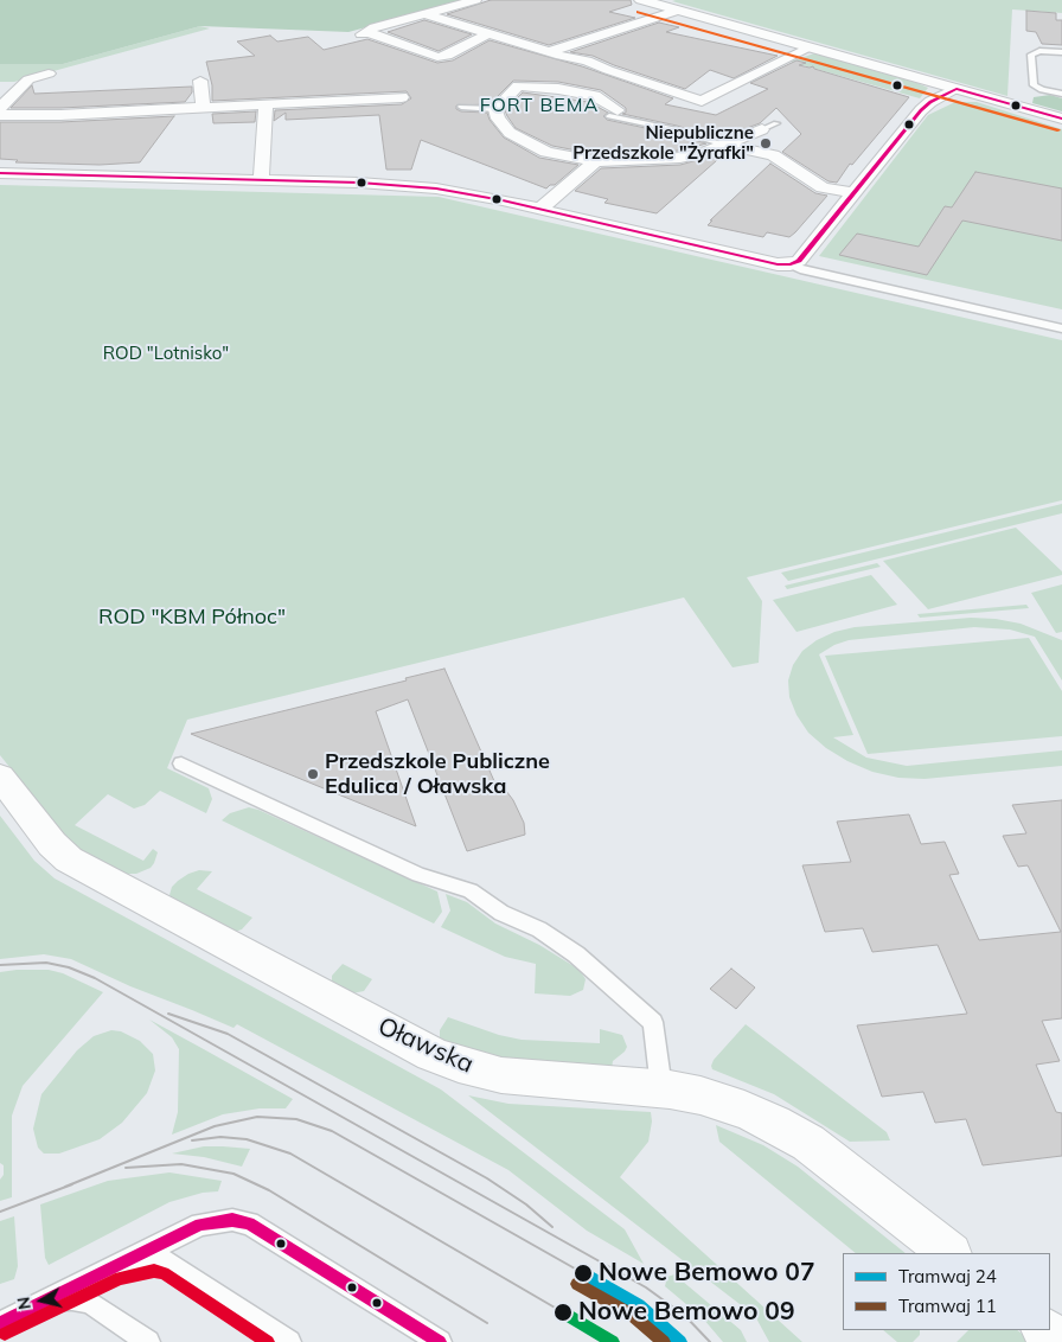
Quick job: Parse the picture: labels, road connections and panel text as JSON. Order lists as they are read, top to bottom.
{
  "streets": {
    "street": ["Oławska"]
  },
  "districts": ["FORT BEMA"],
  "parks": ["ROD \"Lotnisko\"", "ROD \"KBM Północ\""],
  "places": [
    "Niepubliczne Przedszkole \"Żyrafki\"",
    "Przedszkole Publiczne Edulica / Oławska",
    "Nowe Bemowo 07",
    "Nowe Bemowo 09"
  ],
  "lines": ["tram line 24", "tram line 11"],
  "legend": ["Tramwaj 24", "Tramwaj 11"],
  "north": "left"
}
